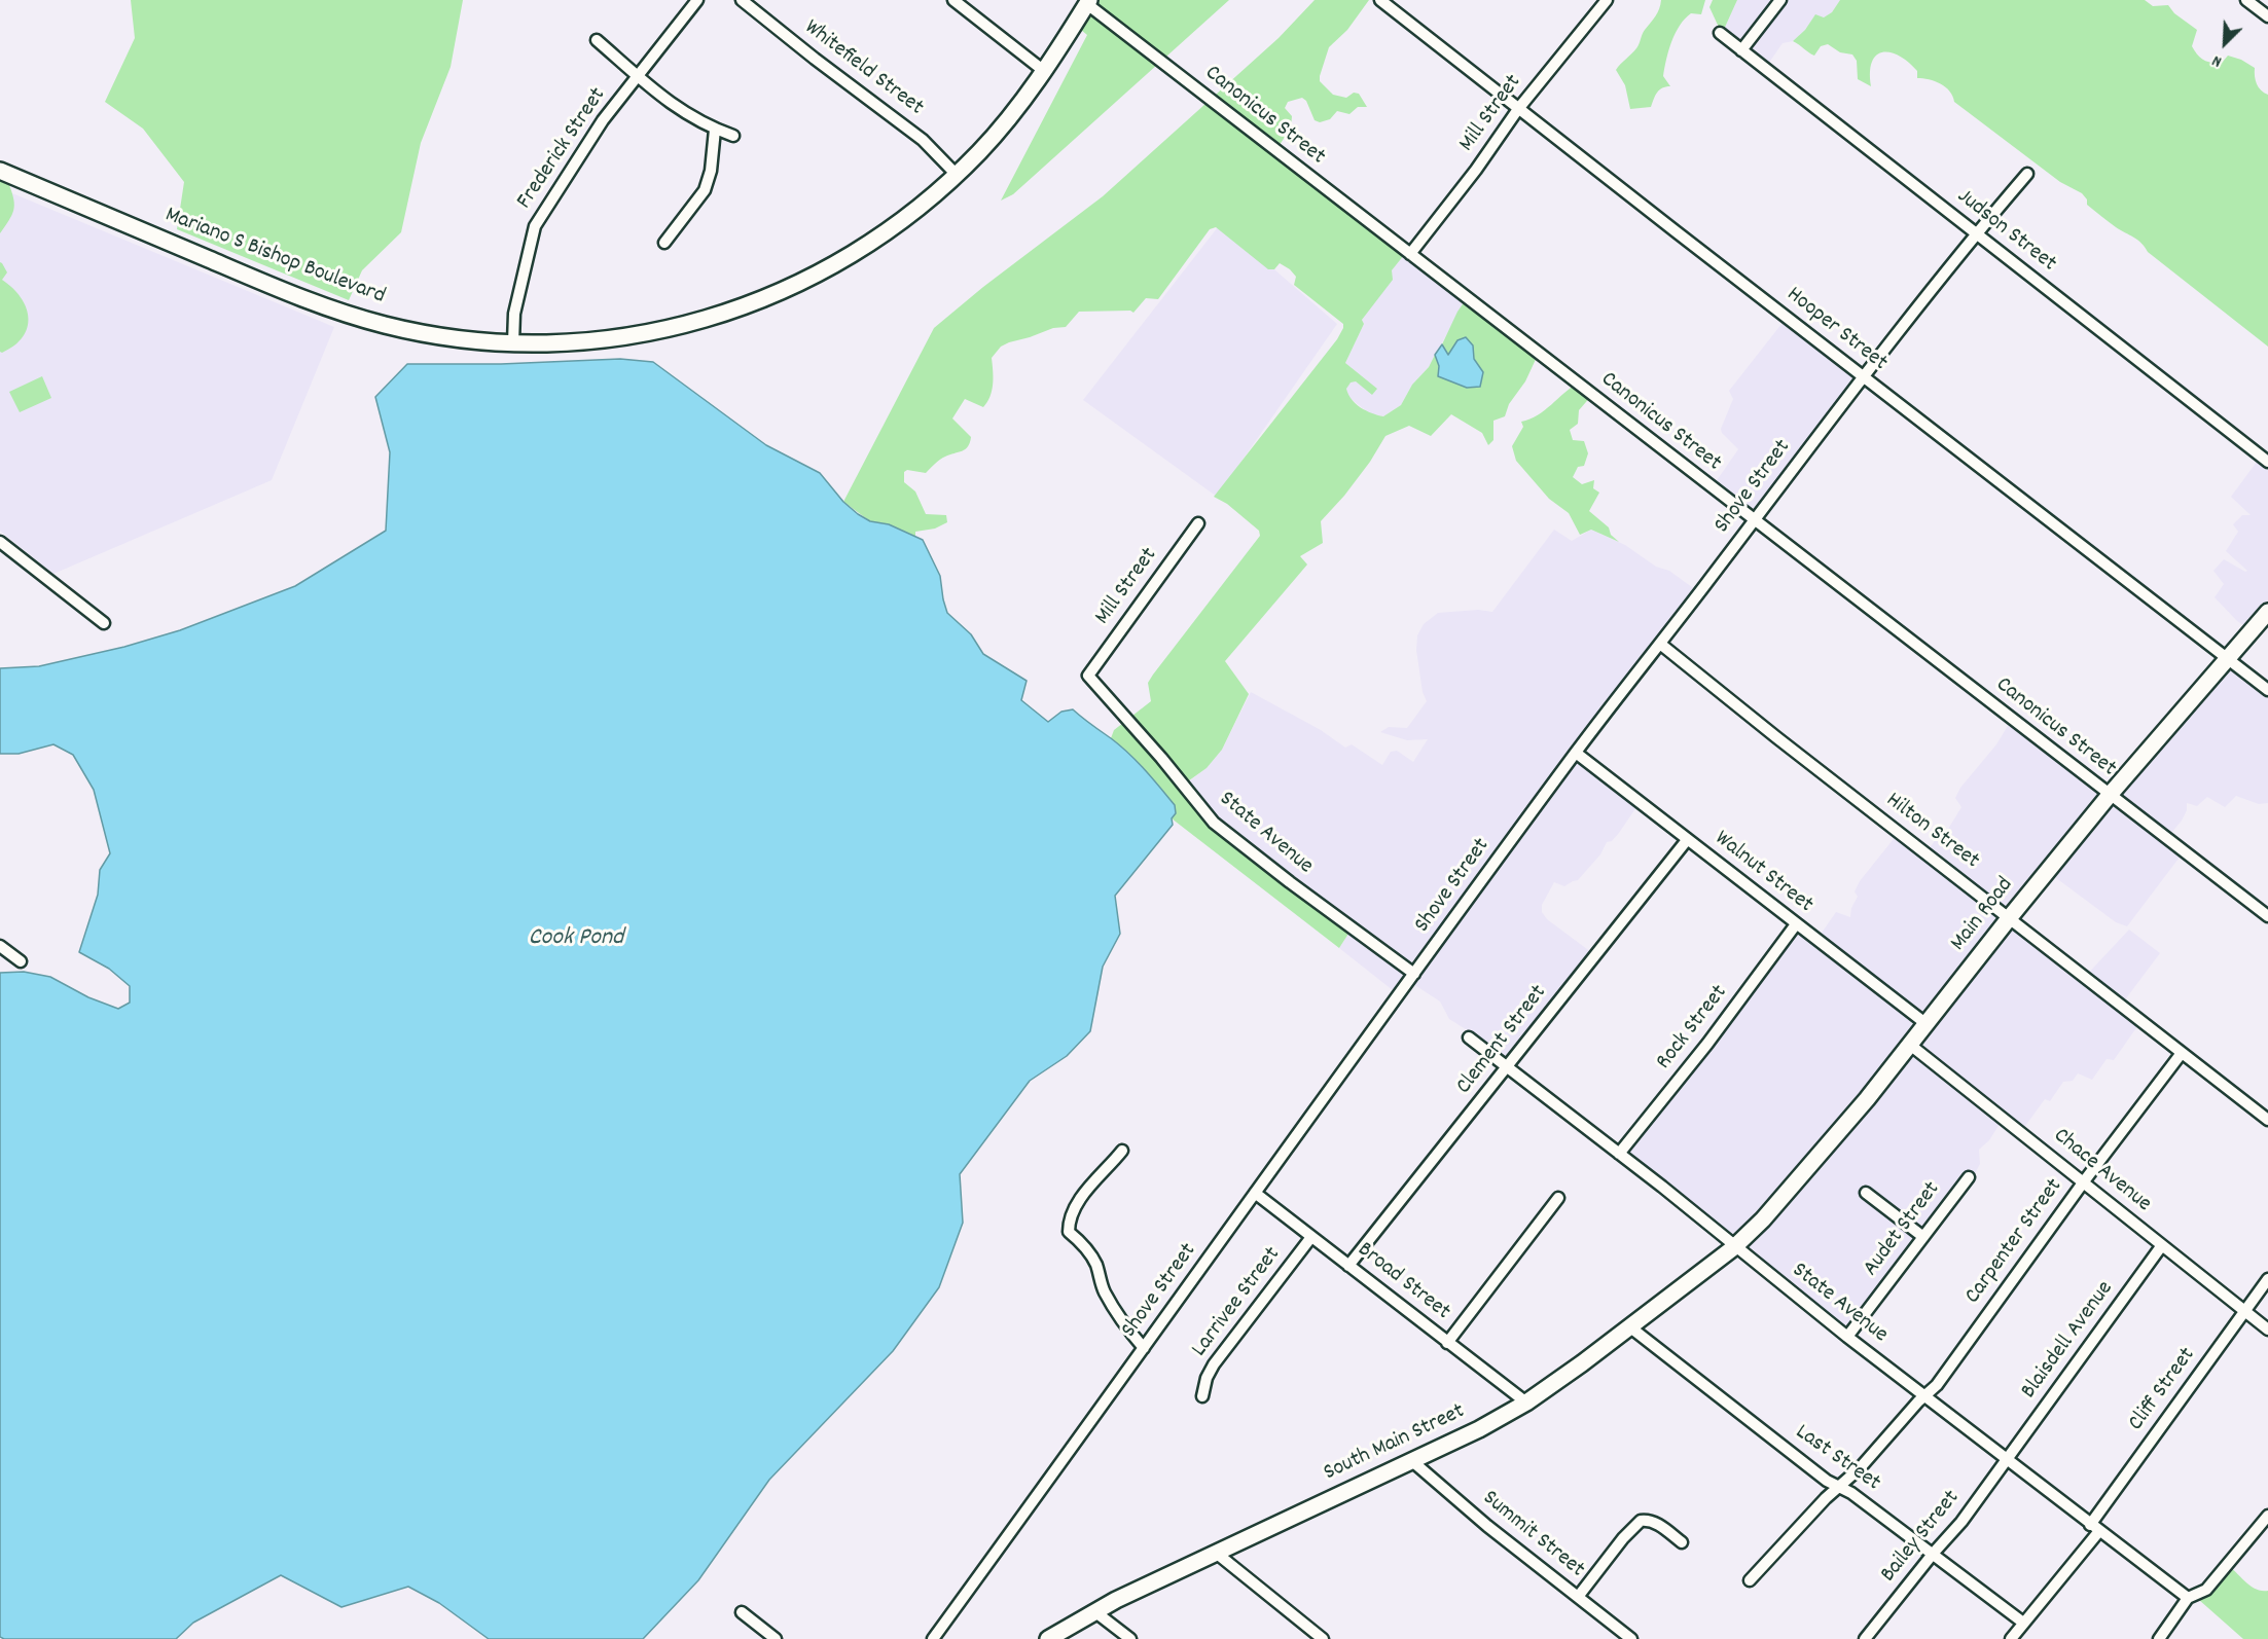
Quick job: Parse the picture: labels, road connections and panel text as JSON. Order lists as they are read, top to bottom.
{
  "streets": {
    "main road": ["Mariano S Bishop Boulevard", "Main Road", "South Main Street"],
    "street": [
      "Whitefield Street",
      "Mill Street",
      "Canonicus Street",
      "Frederick Street",
      "Judson Street",
      "Hooper Street",
      "Shove Street",
      "Hilton Street",
      "State Avenue",
      "Walnut Street",
      "Rock Street",
      "Clement Street",
      "Chace Avenue",
      "Audet Street",
      "Carpenter Street",
      "Broad Street",
      "Larrivee Street",
      "Blaisdell Avenue",
      "Cliff Street",
      "Last Street",
      "Summit Street",
      "Bailey Street"
    ]
  },
  "crossings": [
    ["Whitefield Street", "Mariano S Bishop Boulevard"],
    ["Mill Street", "Canonicus Street"],
    ["Mill Street", "Hooper Street"],
    ["Mill Street", "State Avenue"],
    ["Canonicus Street", "Mariano S Bishop Boulevard"],
    ["Canonicus Street", "Shove Street"],
    ["Canonicus Street", "Main Road"],
    ["Frederick Street", "Mariano S Bishop Boulevard"],
    ["Judson Street", "Shove Street"],
    ["Hooper Street", "Shove Street"],
    ["Hooper Street", "Main Road"],
    ["Shove Street", "Hilton Street"],
    ["Shove Street", "State Avenue"],
    ["Shove Street", "Walnut Street"],
    ["Shove Street", "Broad Street"],
    ["Hilton Street", "Main Road"],
    ["Hilton Street", "Carpenter Street"],
    ["State Avenue", "Main Road"],
    ["State Avenue", "Rock Street"],
    ["State Avenue", "Clement Street"],
    ["State Avenue", "Audet Street"],
    ["State Avenue", "Carpenter Street"],
    ["State Avenue", "Blaisdell Avenue"],
    ["State Avenue", "Cliff Street"],
    ["State Avenue", "South Main Street"],
    ["State Avenue", "Bailey Street"],
    ["Walnut Street", "Main Road"],
    ["Walnut Street", "Rock Street"],
    ["Walnut Street", "Clement Street"],
    ["Main Road", "Chace Avenue"],
    ["Main Road", "South Main Street"],
    ["Clement Street", "Broad Street"],
    ["Chace Avenue", "Carpenter Street"],
    ["Chace Avenue", "Blaisdell Avenue"],
    ["Chace Avenue", "Cliff Street"],
    ["Carpenter Street", "Last Street"],
    ["Broad Street", "Larrivee Street"],
    ["Broad Street", "South Main Street"],
    ["Blaisdell Avenue", "Bailey Street"],
    ["Cliff Street", "Last Street"],
    ["South Main Street", "Last Street"],
    ["South Main Street", "Summit Street"],
    ["Last Street", "Bailey Street"]
  ],
  "water": ["Cook Pond"],
  "north": "bottom left"
}
